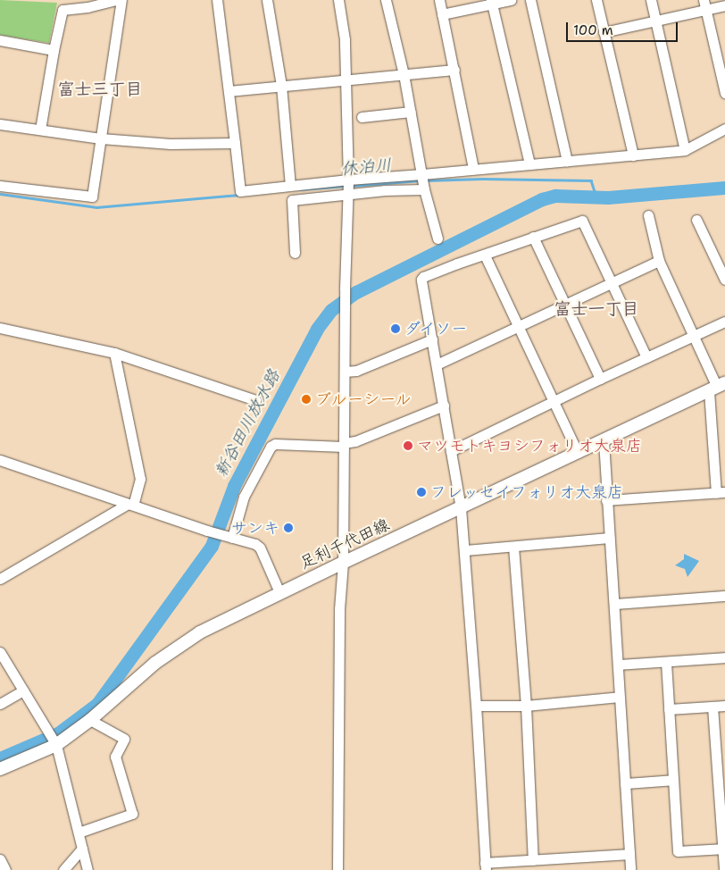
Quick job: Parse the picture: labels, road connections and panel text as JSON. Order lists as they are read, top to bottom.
{
  "streets": {
    "main road": ["足利千代田線"]
  },
  "districts": ["富士三丁目", "富士一丁目"],
  "water": ["休泊川", "新谷田川放水路"],
  "places": [
    "ダイソー",
    "ブルーシール",
    "マツモトキヨシフォリオ大泉店",
    "フレッセイフォリオ大泉店",
    "サンキ"
  ],
  "scale_bar": "100 m"
}
